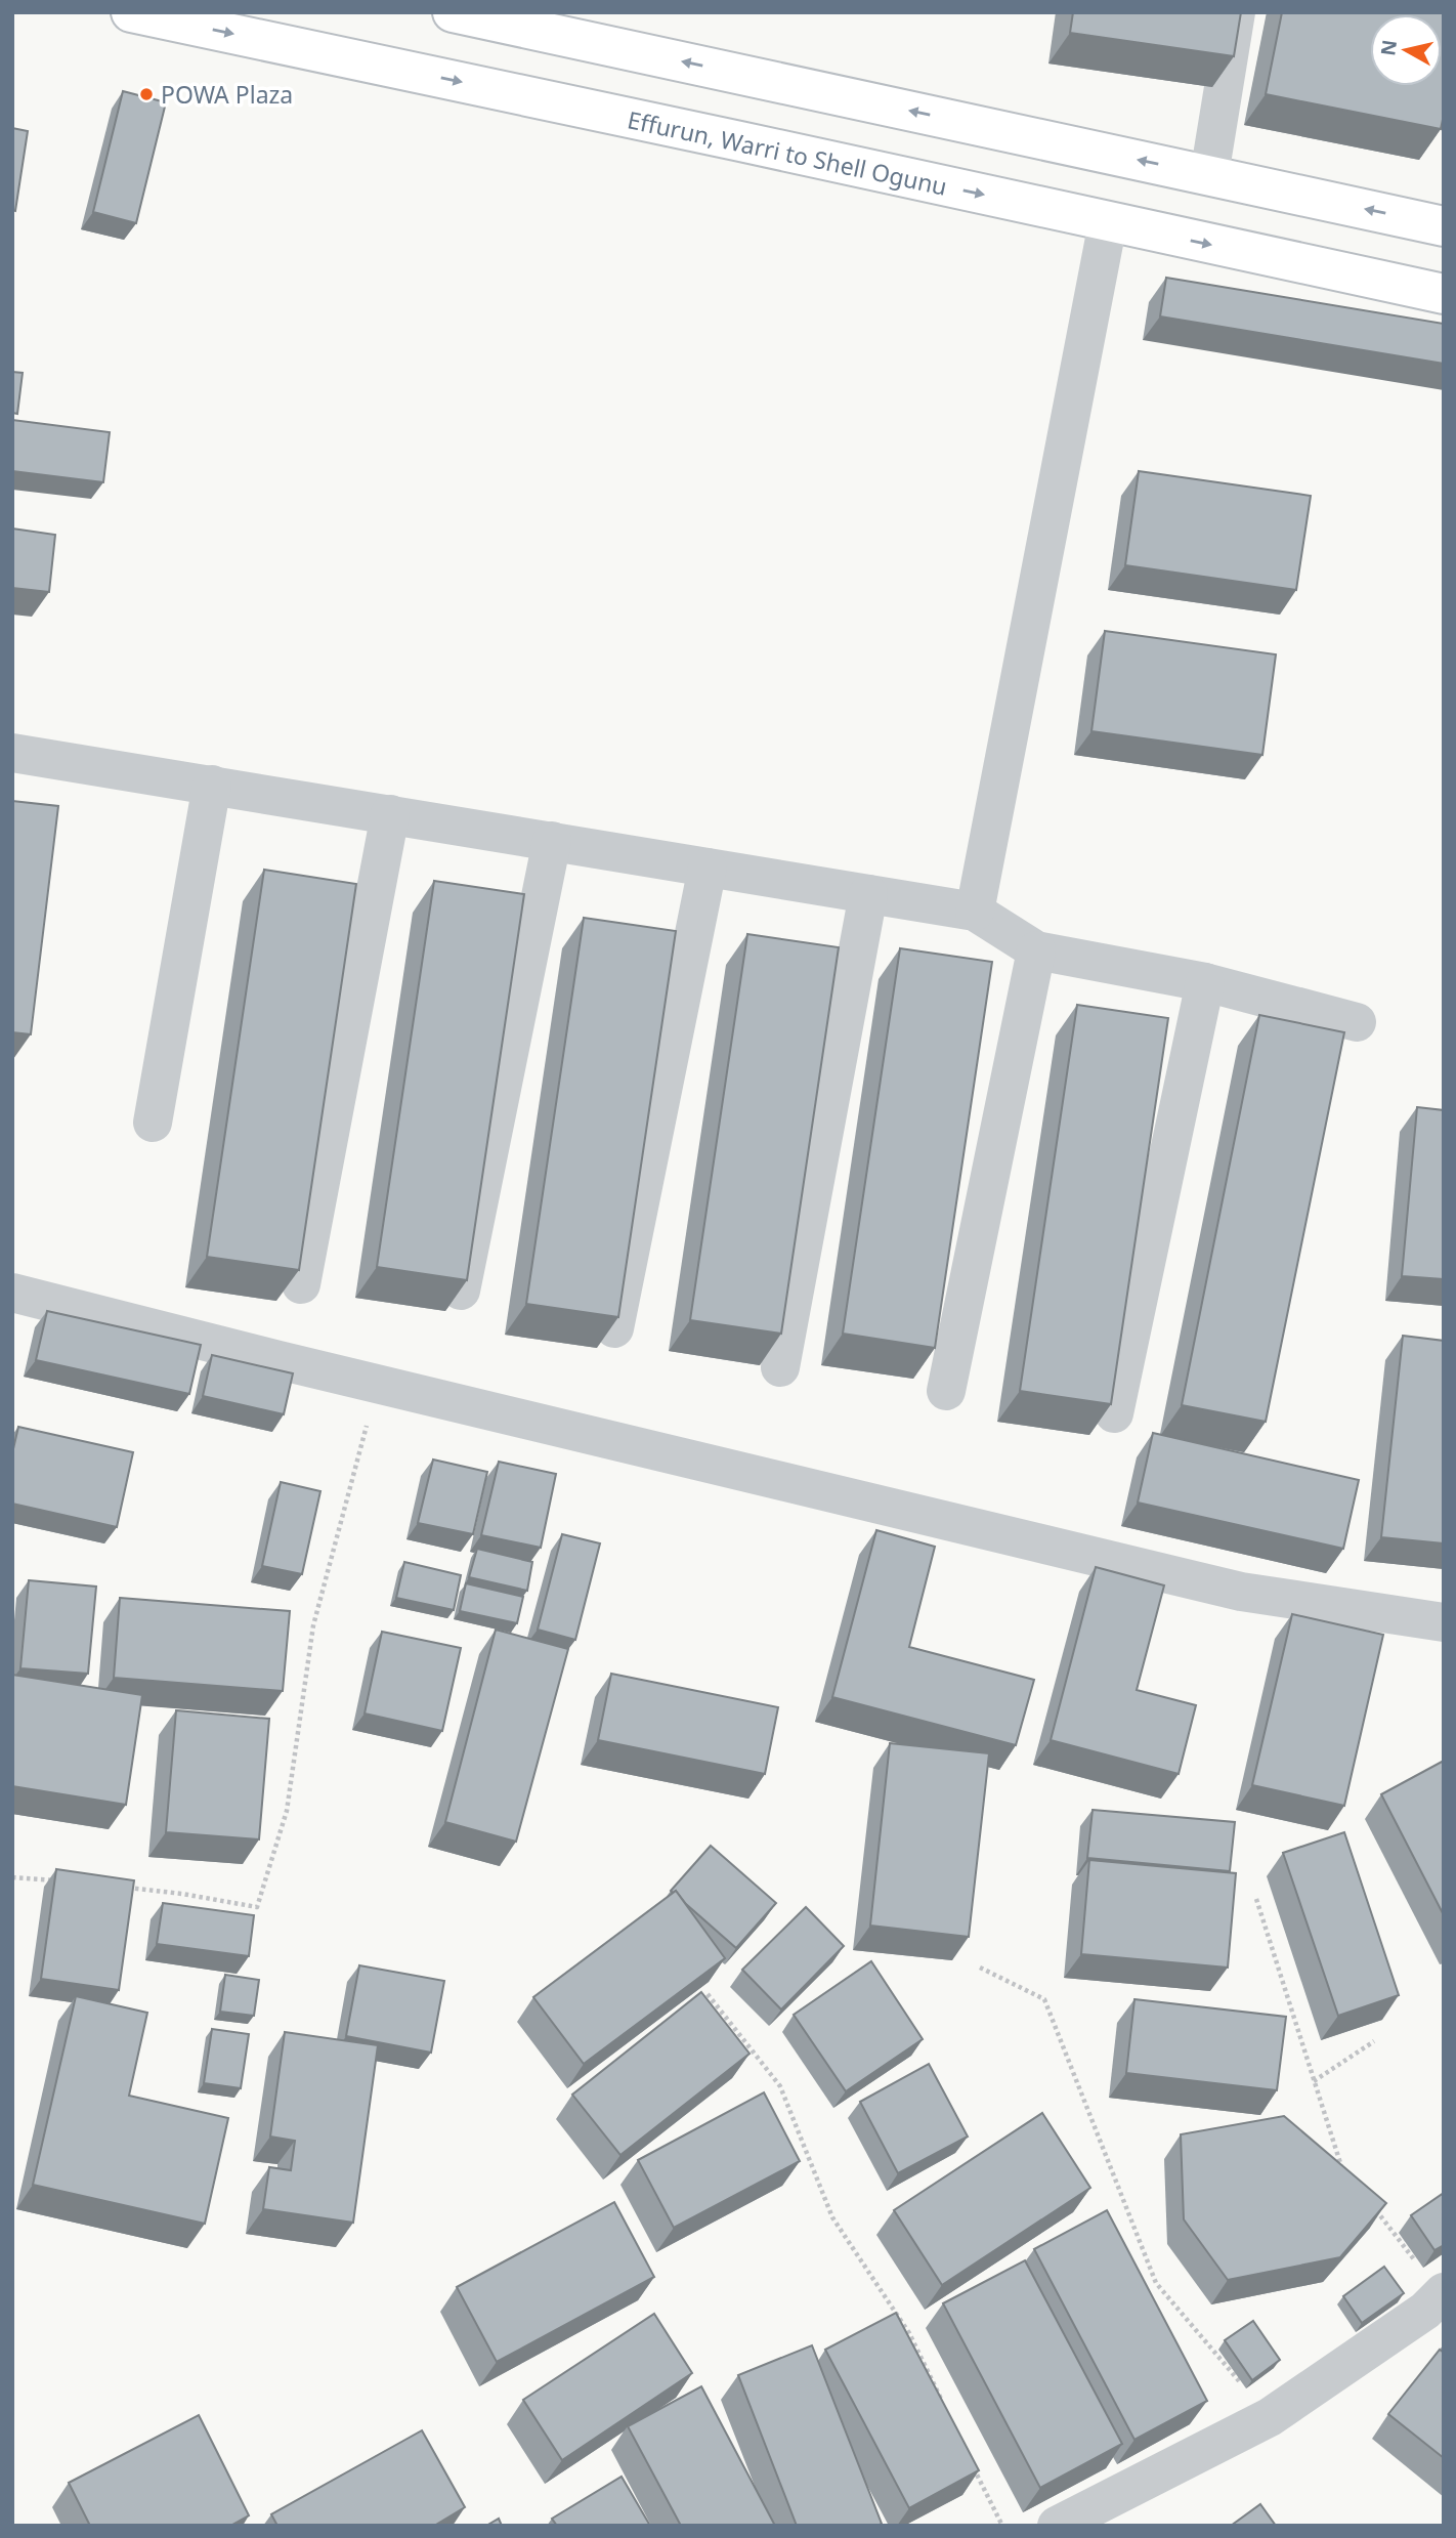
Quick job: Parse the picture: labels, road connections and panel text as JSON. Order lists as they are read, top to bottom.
{
  "streets": {
    "street": ["Effurun, Warri to Shell Ogunu"]
  },
  "places": ["POWA Plaza"],
  "north": "left"
}
